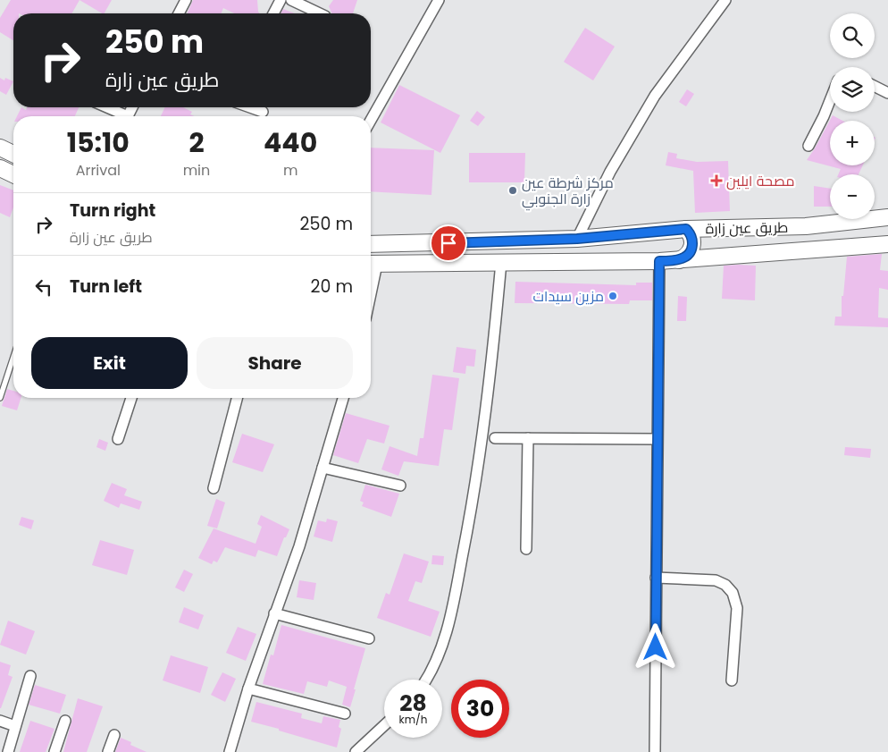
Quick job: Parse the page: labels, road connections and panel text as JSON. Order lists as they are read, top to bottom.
{
  "streets": {
    "main road": ["طريق عين زارة"]
  },
  "places": {
    "health": ["مصحة ايلين"],
    "other": ["مركز شرطة عين زارة الجنوبي", "مزين سيدات"]
  },
  "page": {
    "map_buttons": ["+", "−"],
    "turn": ["250 m", "طريق عين زارة"],
    "eta": [
      "15:10",
      "Arrival",
      "2",
      "min",
      "440",
      "m"
    ],
    "list": [
      {
        "name": "Turn right",
        "note": "طريق عين زارة",
        "value": "250 m"
      },
      {
        "name": "Turn left",
        "value": "20 m"
      }
    ],
    "buttons": ["Exit", "Share"],
    "speed": "28 km/h",
    "limit": "30"
  }
}
